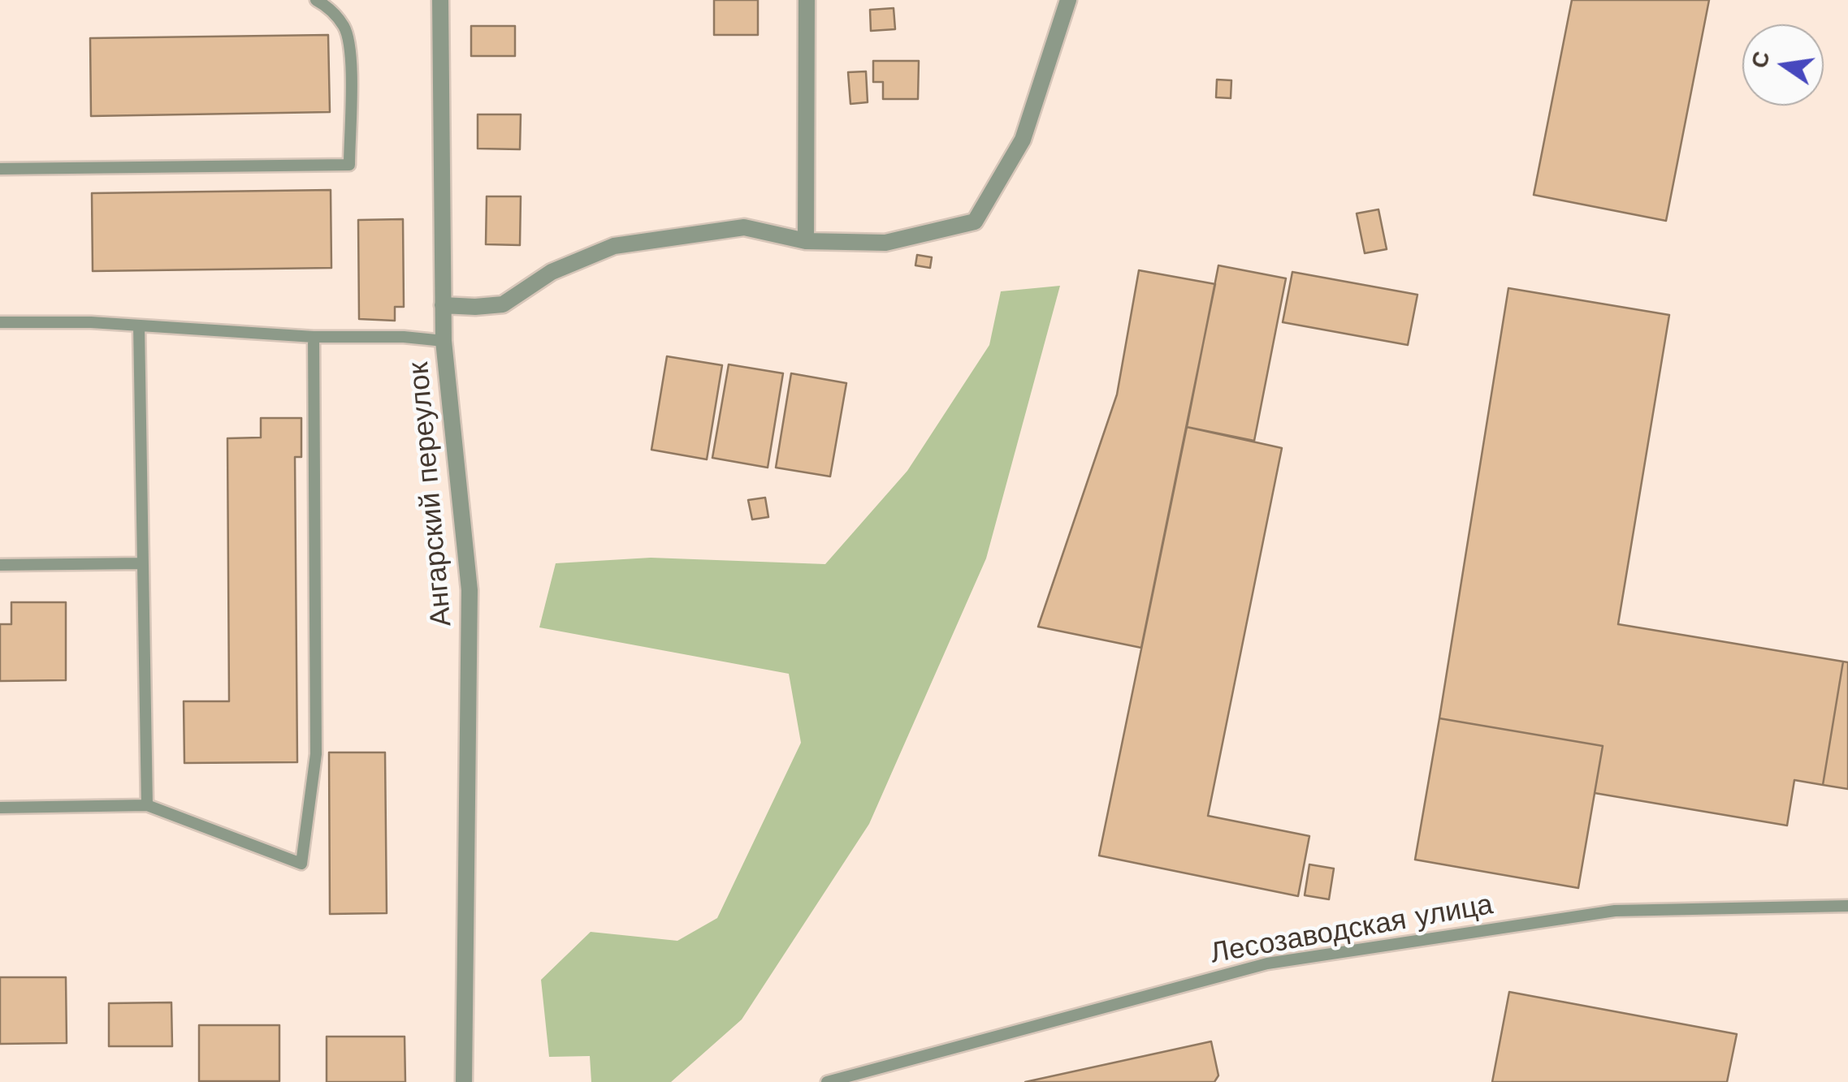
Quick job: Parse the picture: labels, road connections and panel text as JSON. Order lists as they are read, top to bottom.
{
  "streets": {
    "street": ["Ангарский переулок"],
    "lane": ["Лесозаводская улица"]
  },
  "north": "left"
}
